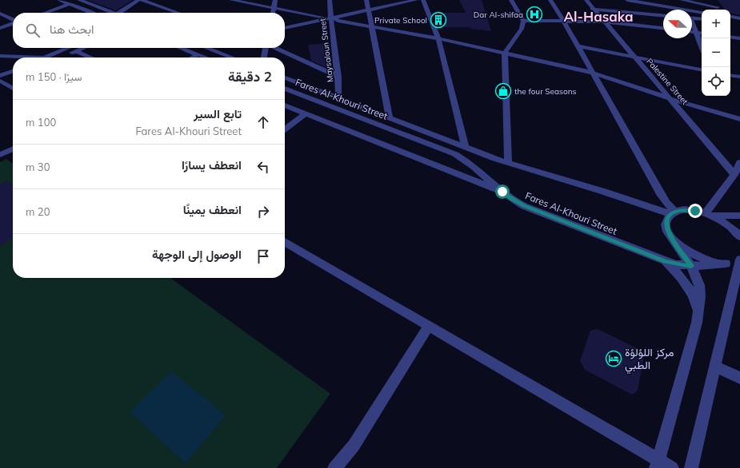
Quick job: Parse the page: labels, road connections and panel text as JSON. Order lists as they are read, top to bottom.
{
  "streets": {
    "street": ["Maysaloun Street", "Palestine Street", "Fares Al-Khouri Street"]
  },
  "districts": ["Al-Hasaka"],
  "places": {
    "hospital": ["Dar Al-shifaa"],
    "building": ["Private School"],
    "shop": ["the four Seasons"],
    "hotel": ["مركز اللؤلؤة الطبي"]
  },
  "north": "left",
  "page": {
    "map_buttons": ["+", "−"],
    "search": "ابحث هنا",
    "heading": ["2 دقيقة", "سيرًا · 150 m"],
    "list": [
      ["تابع السير", "Fares Al-Khouri Street", "100 m"],
      ["انعطف يسارًا", "30 m"],
      ["انعطف يمينًا", "20 m"],
      "الوصول إلى الوجهة"
    ]
  }
}
